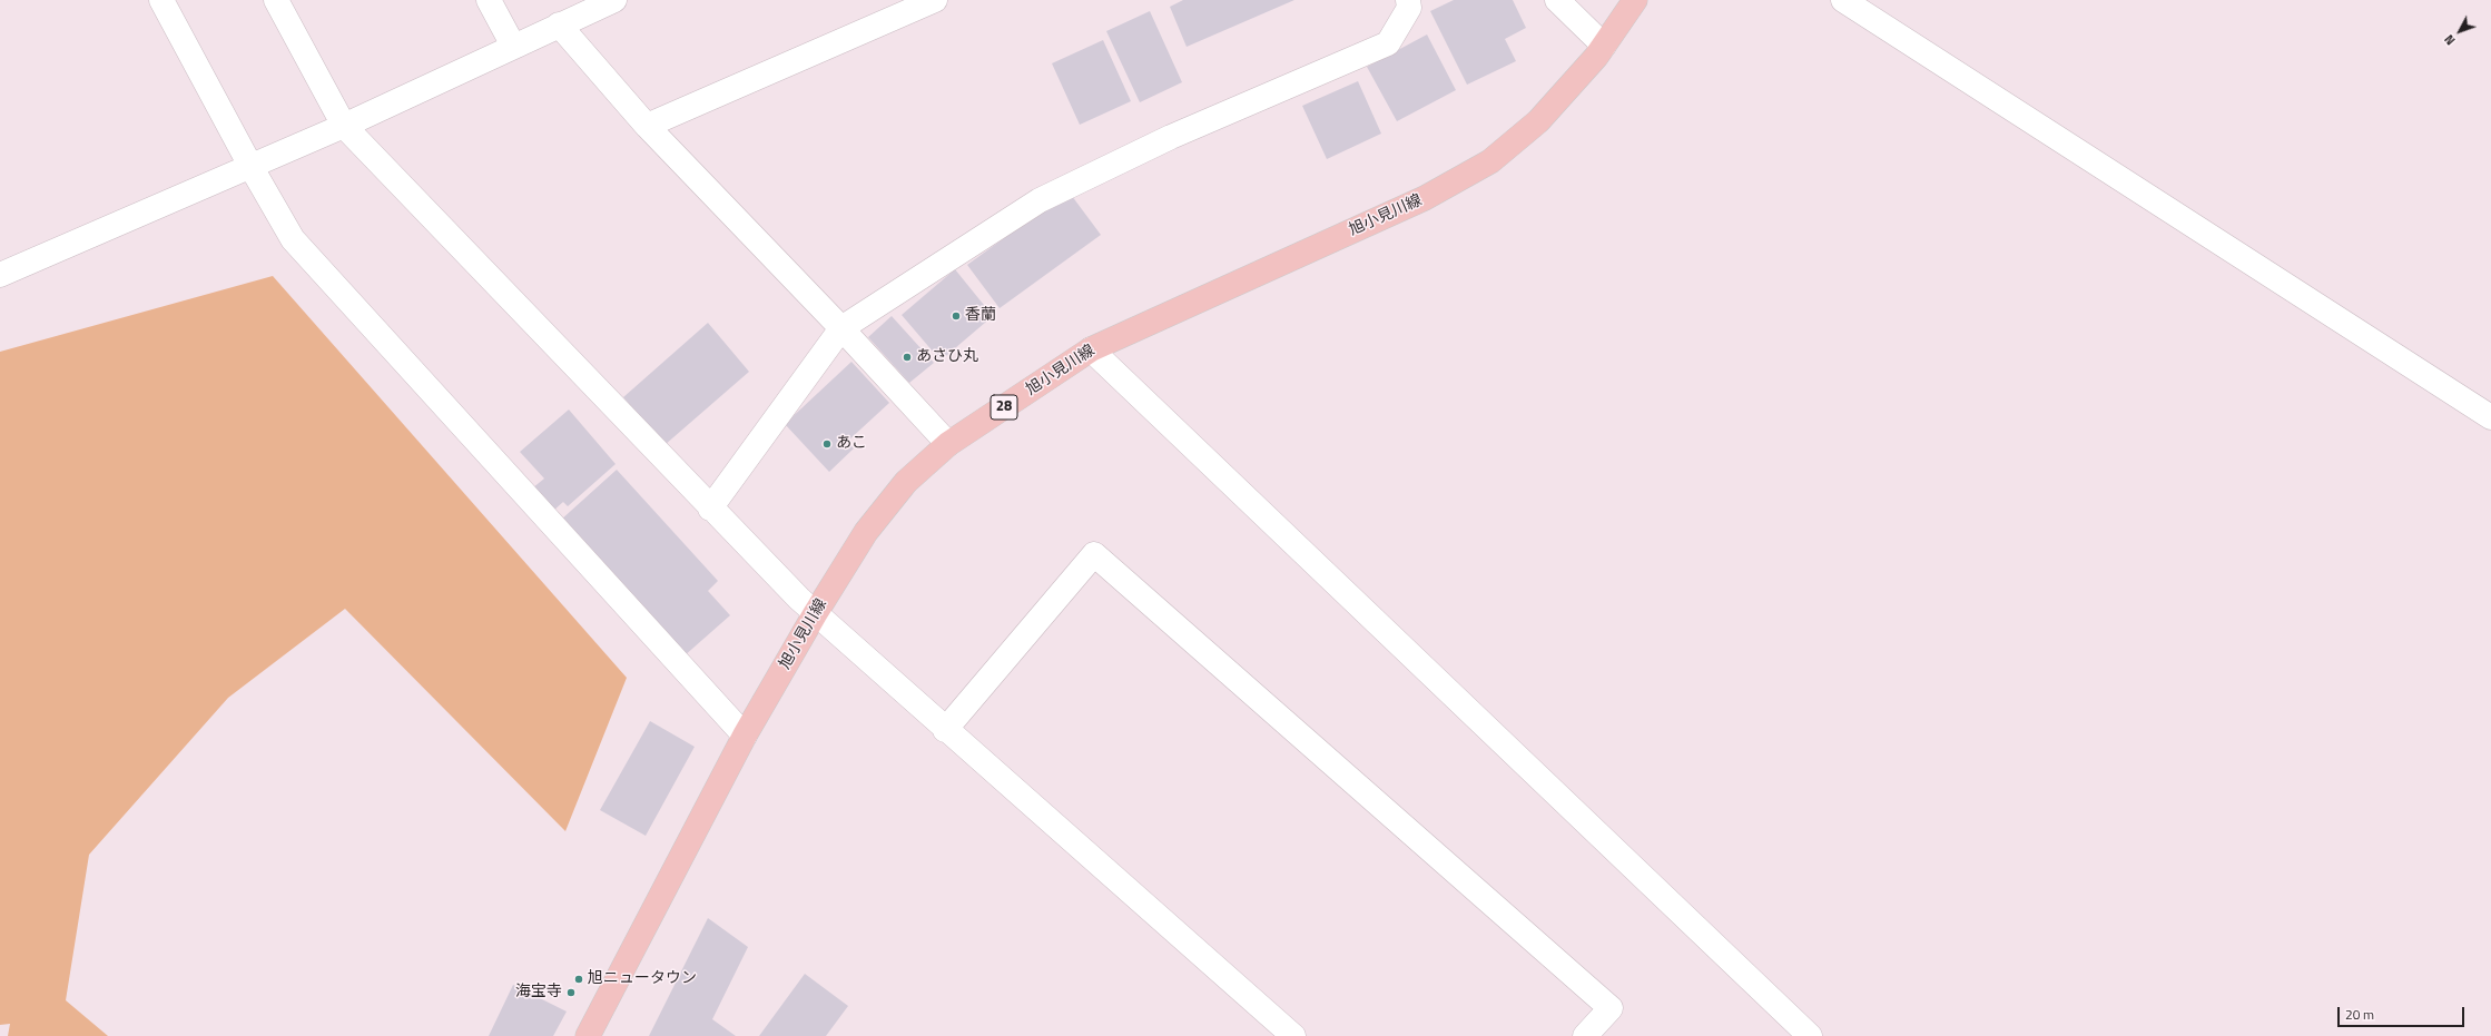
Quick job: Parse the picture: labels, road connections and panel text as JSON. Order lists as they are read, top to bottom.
{
  "streets": {
    "main road": ["旭小見川線", "28"]
  },
  "places": [
    "香蘭",
    "あさひ丸",
    "あこ",
    "旭ニュータウン",
    "海宝寺"
  ],
  "scale_bar": "20 m",
  "north": "bottom left"
}
